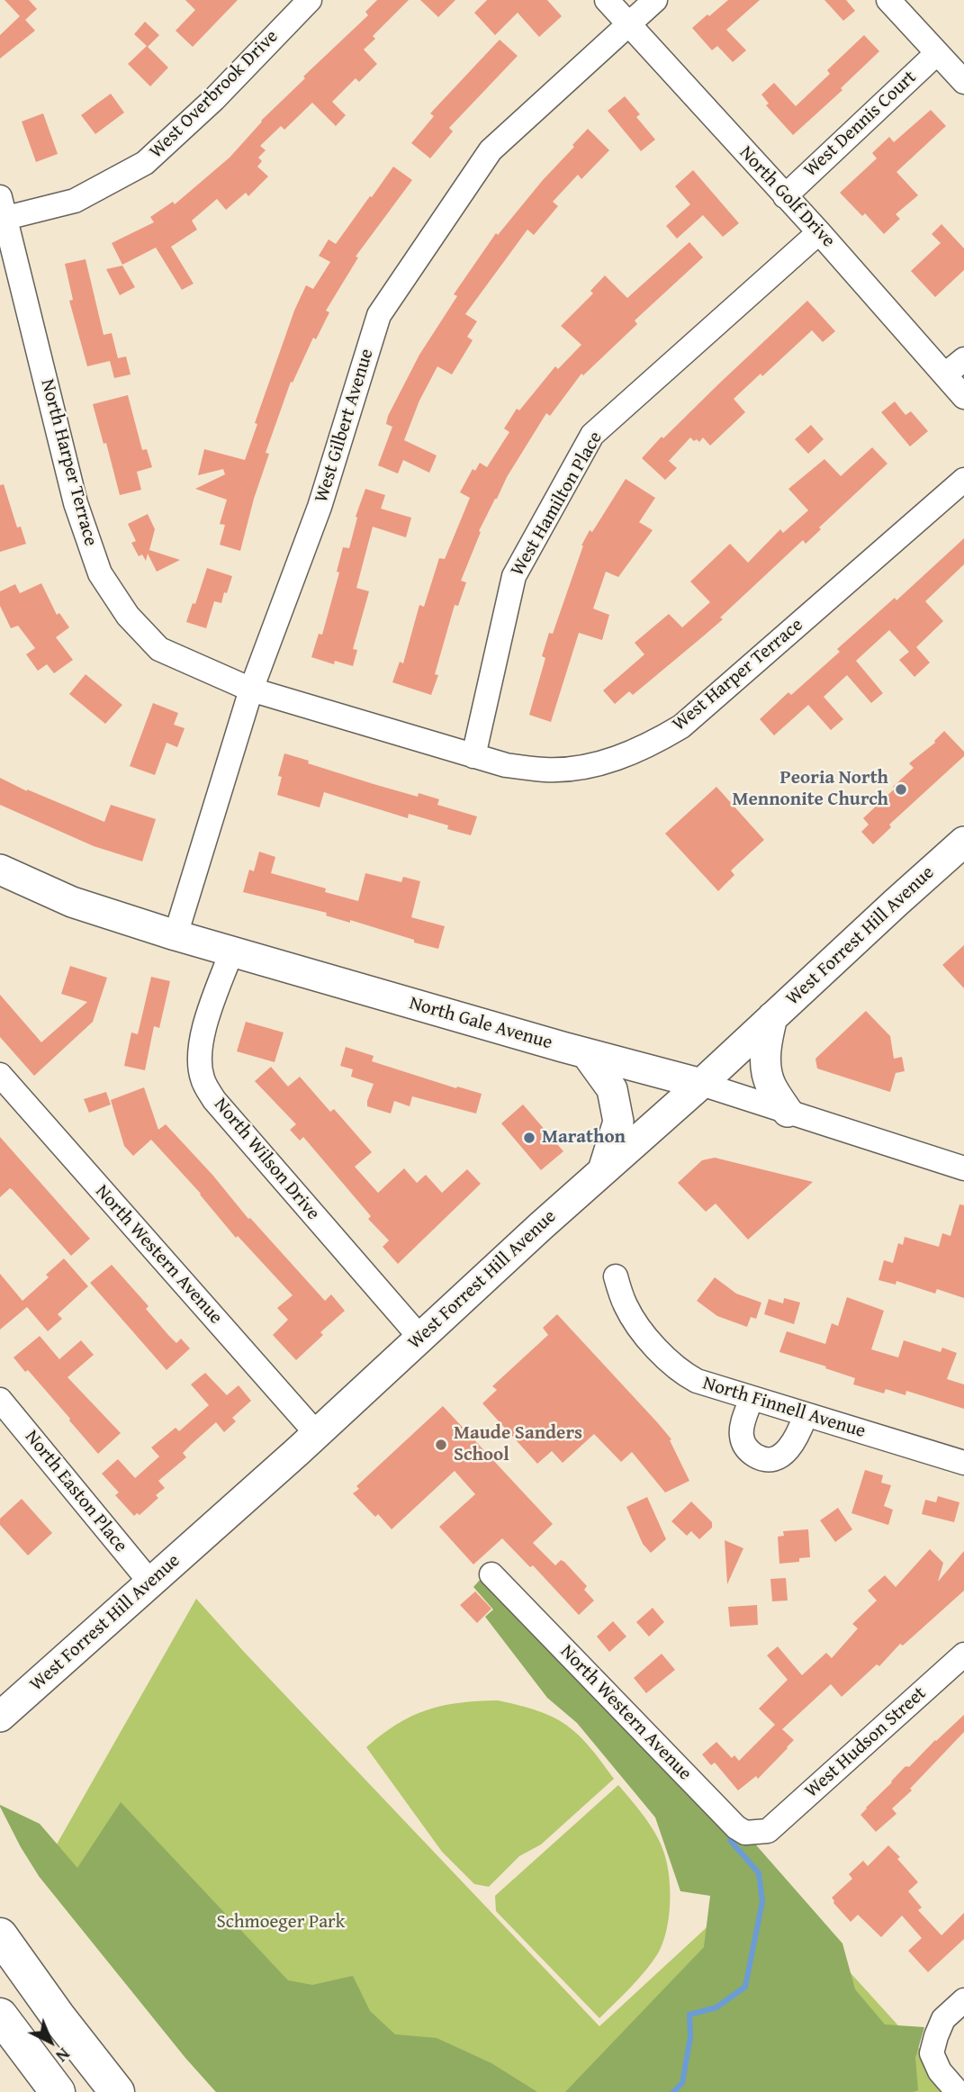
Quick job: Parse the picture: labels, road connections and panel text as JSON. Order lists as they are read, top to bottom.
{
  "streets": {
    "main road": ["West Forrest Hill Avenue", "North Gale Avenue"],
    "street": [
      "West Overbrook Drive",
      "West Dennis Court",
      "North Golf Drive",
      "West Gilbert Avenue",
      "North Harper Terrace",
      "West Hamilton Place",
      "West Harper Terrace",
      "North Wilson Drive",
      "North Western Avenue",
      "North Finnell Avenue",
      "North Easton Place",
      "West Hudson Street"
    ]
  },
  "crossings": [
    ["West Overbrook Drive", "North Harper Terrace"],
    ["West Dennis Court", "North Golf Drive"],
    ["North Golf Drive", "West Gilbert Avenue"],
    ["North Golf Drive", "West Hamilton Place"],
    ["West Gilbert Avenue", "North Harper Terrace"],
    ["West Gilbert Avenue", "West Harper Terrace"],
    ["West Gilbert Avenue", "North Gale Avenue"],
    ["North Harper Terrace", "West Harper Terrace"],
    ["West Hamilton Place", "West Harper Terrace"],
    ["West Forrest Hill Avenue", "North Gale Avenue"],
    ["West Forrest Hill Avenue", "North Wilson Drive"],
    ["West Forrest Hill Avenue", "North Western Avenue"],
    ["West Forrest Hill Avenue", "North Easton Place"],
    ["North Gale Avenue", "North Wilson Drive"],
    ["North Western Avenue", "West Hudson Street"]
  ],
  "parks": ["Schmoeger Park"],
  "places": ["Peoria North Mennonite Church", "Marathon", "Maude Sanders School"],
  "north": "bottom right"
}
